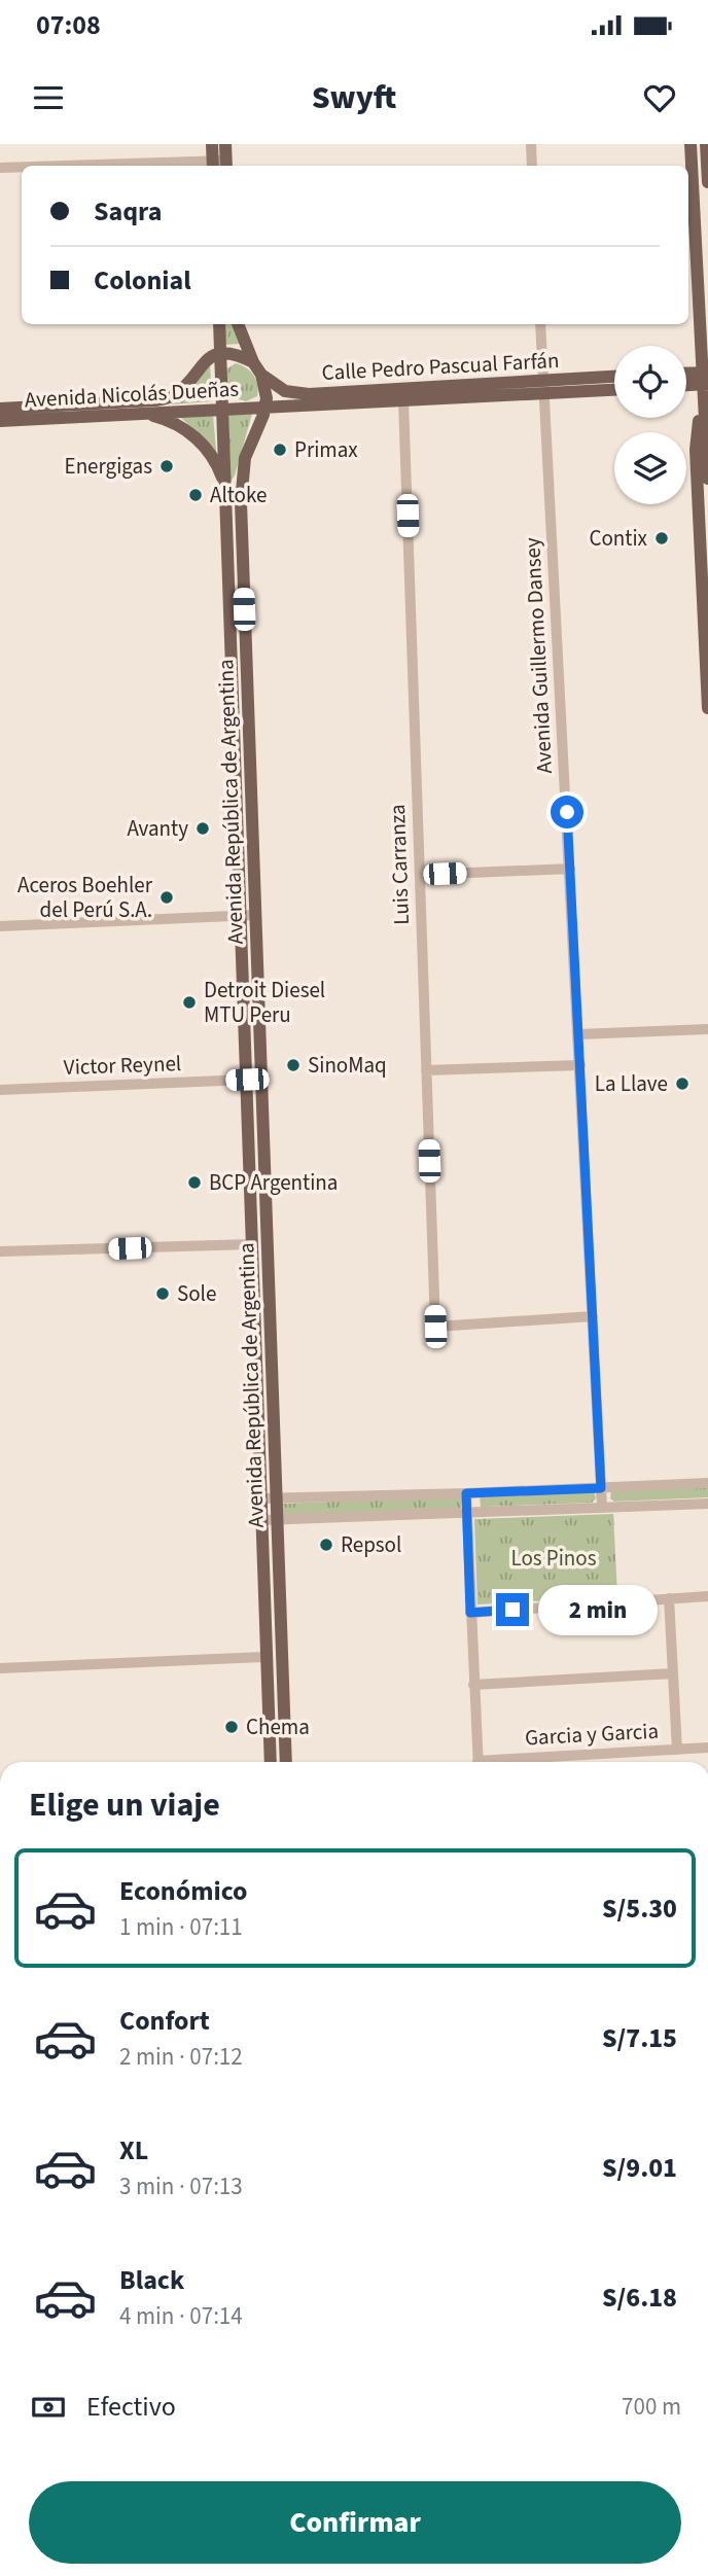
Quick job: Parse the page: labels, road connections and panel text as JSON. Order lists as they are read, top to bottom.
{
  "streets": {
    "main road": ["Calle Pedro Pascual Farfán", "Avenida Nicolás Dueñas", "Avenida República de Argentina"],
    "street": [
      "Avenida Guillermo Dansey",
      "Luis Carranza",
      "Victor Reynel",
      "Garcia y Garcia"
    ]
  },
  "crossings": [
    ["Calle Pedro Pascual Farfán", "Avenida Nicolás Dueñas"],
    ["Calle Pedro Pascual Farfán", "Avenida Guillermo Dansey"],
    ["Calle Pedro Pascual Farfán", "Avenida República de Argentina"],
    ["Calle Pedro Pascual Farfán", "Luis Carranza"],
    ["Avenida Nicolás Dueñas", "Avenida República de Argentina"],
    ["Avenida Guillermo Dansey", "Luis Carranza"],
    ["Avenida República de Argentina", "Victor Reynel"]
  ],
  "parks": ["Los Pinos"],
  "places": [
    "Primax",
    "Energigas",
    "Altoke",
    "Contix",
    "Avanty",
    "Aceros Boehler del Perú S.A.",
    "Detroit Diesel MTU Peru",
    "SinoMaq",
    "La Llave",
    "BCP Argentina",
    "Sole",
    "Repsol",
    "Chema"
  ],
  "page": {
    "status": "07:08",
    "header": "Swyft",
    "banner": ["Saqra", "Colonial"],
    "bubble": "2 min",
    "heading": "Elige un viaje",
    "list": [
      {
        "name": "Económico",
        "note": "1 min · 07:11",
        "value": "S/5.30"
      },
      {
        "name": "Confort",
        "note": "2 min · 07:12",
        "value": "S/7.15"
      },
      {
        "name": "XL",
        "note": "3 min · 07:13",
        "value": "S/9.01"
      },
      {
        "name": "Black",
        "note": "4 min · 07:14",
        "value": "S/6.18"
      }
    ],
    "pay": ["Efectivo", "700 m"],
    "buttons": "Confirmar"
  }
}
